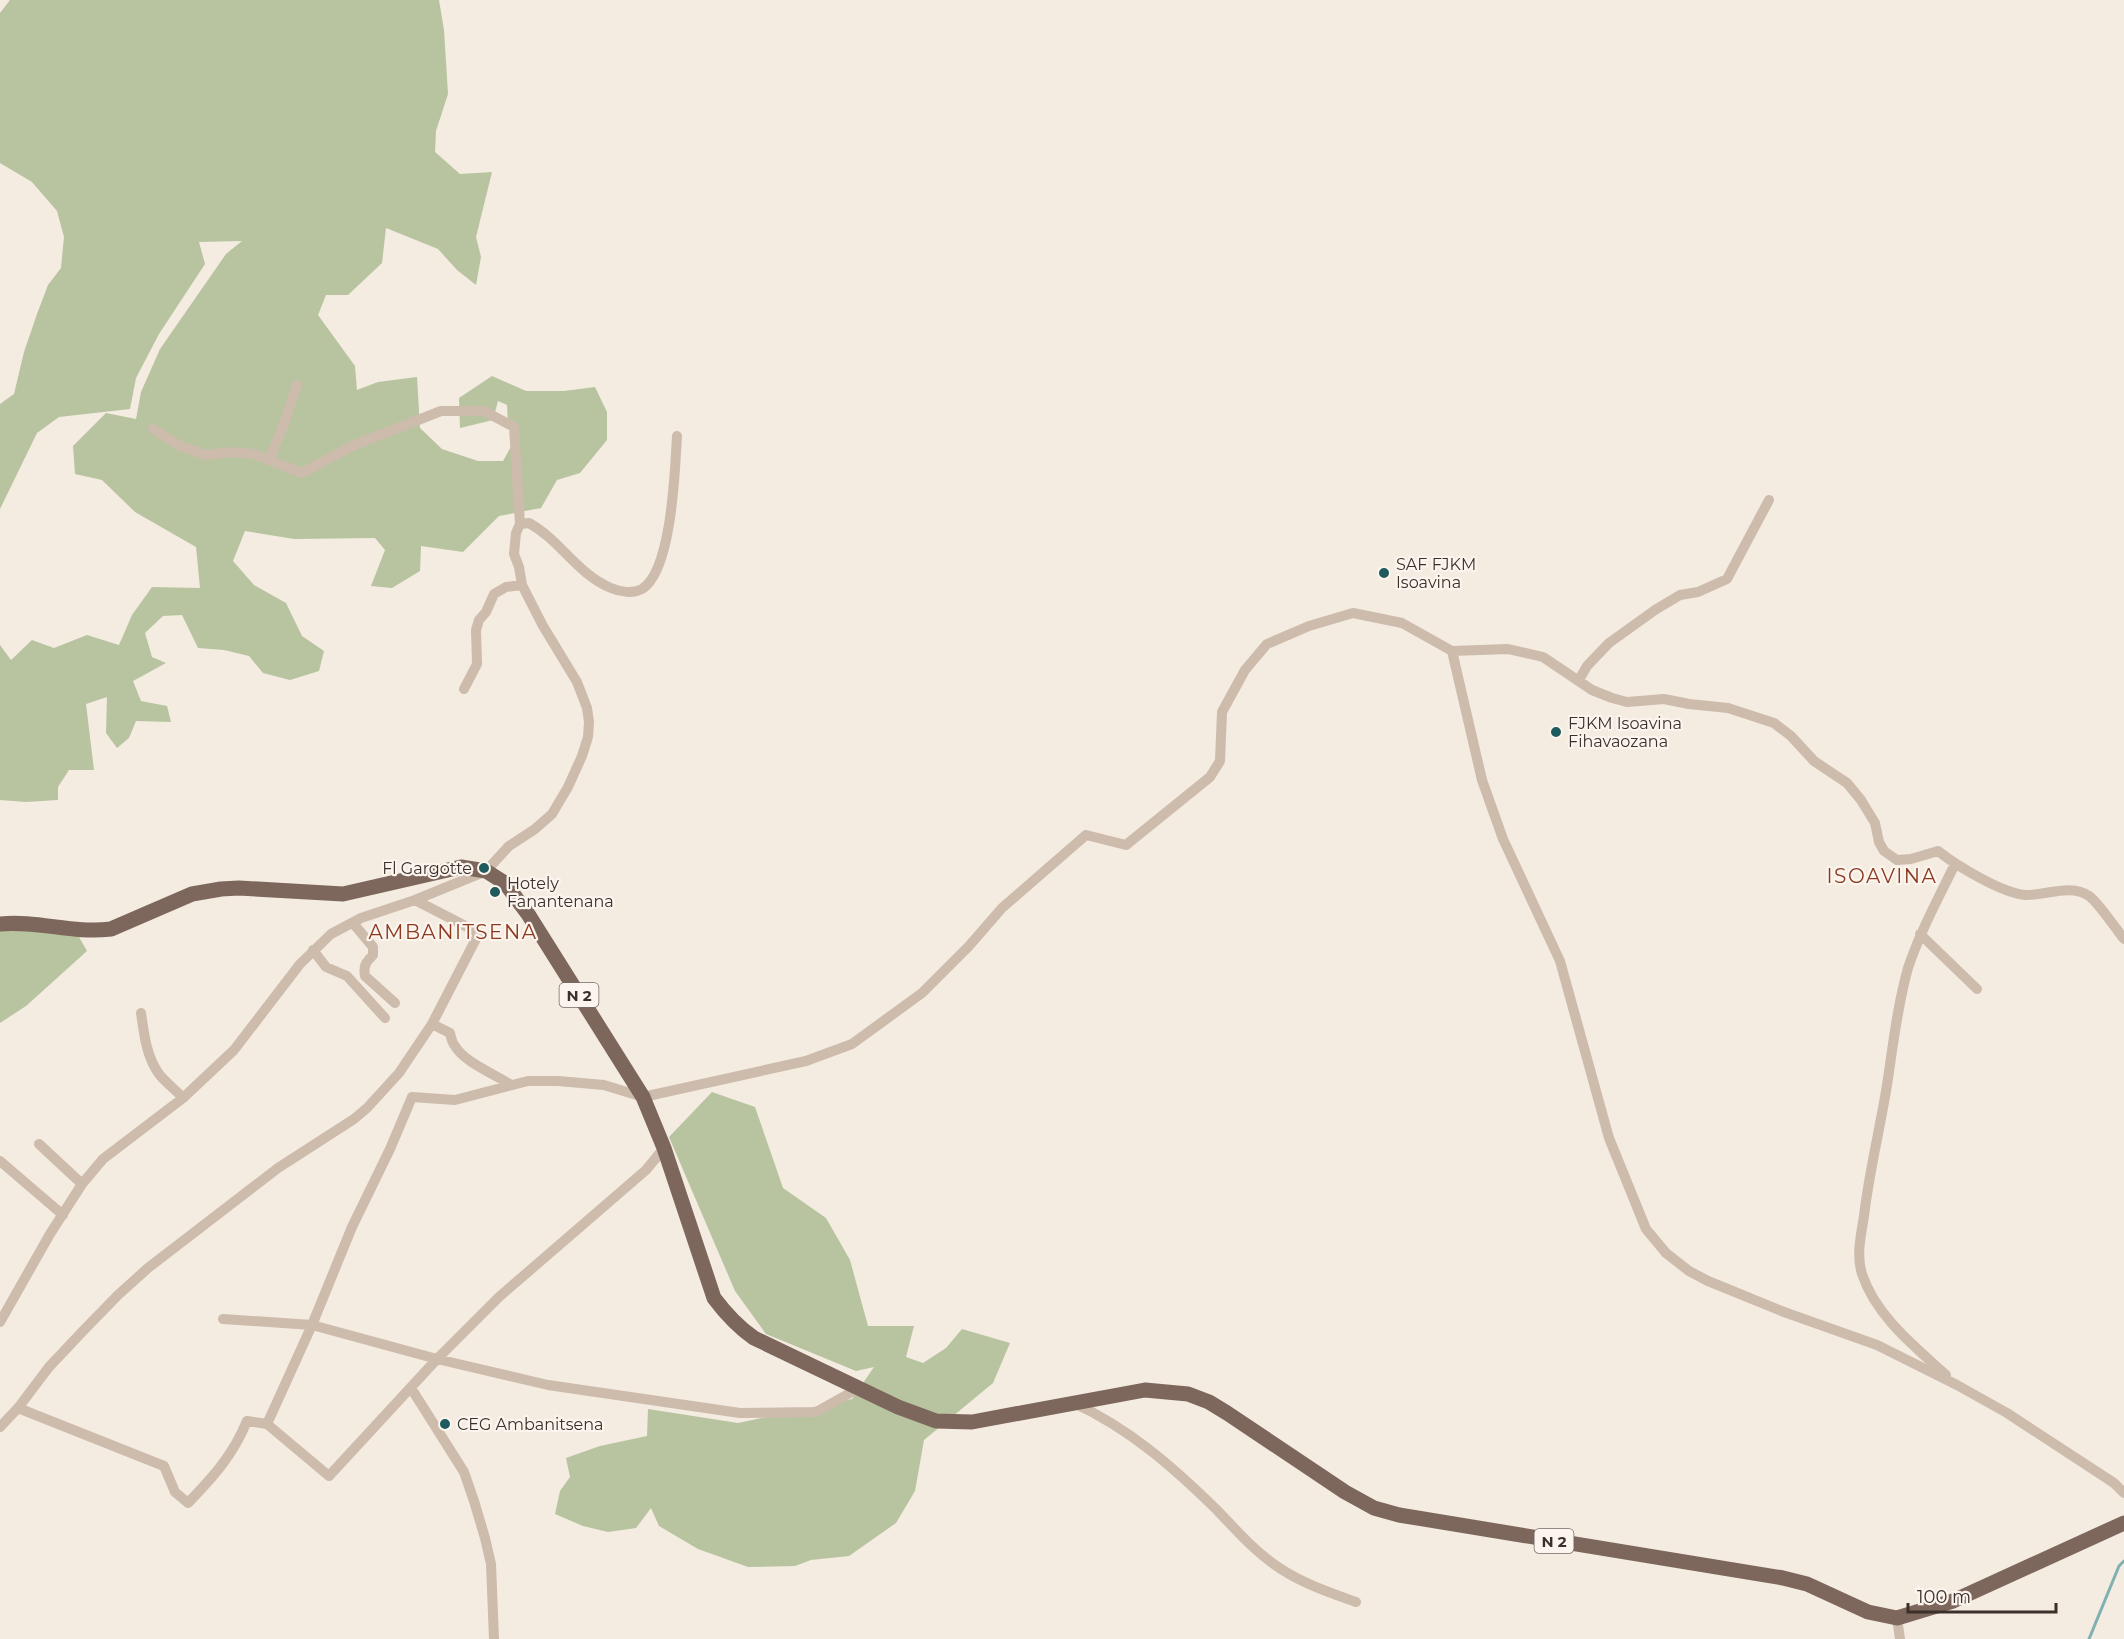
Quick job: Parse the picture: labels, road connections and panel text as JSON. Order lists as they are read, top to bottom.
{
  "streets": {
    "main road": ["N 2"]
  },
  "districts": ["ISOAVINA", "AMBANITSENA"],
  "places": [
    "SAF FJKM Isoavina",
    "FJKM Isoavina Fihavaozana",
    "Fl Gargotte",
    "Hotely Fanantenana",
    "CEG Ambanitsena"
  ],
  "scale_bar": "100 m"
}
